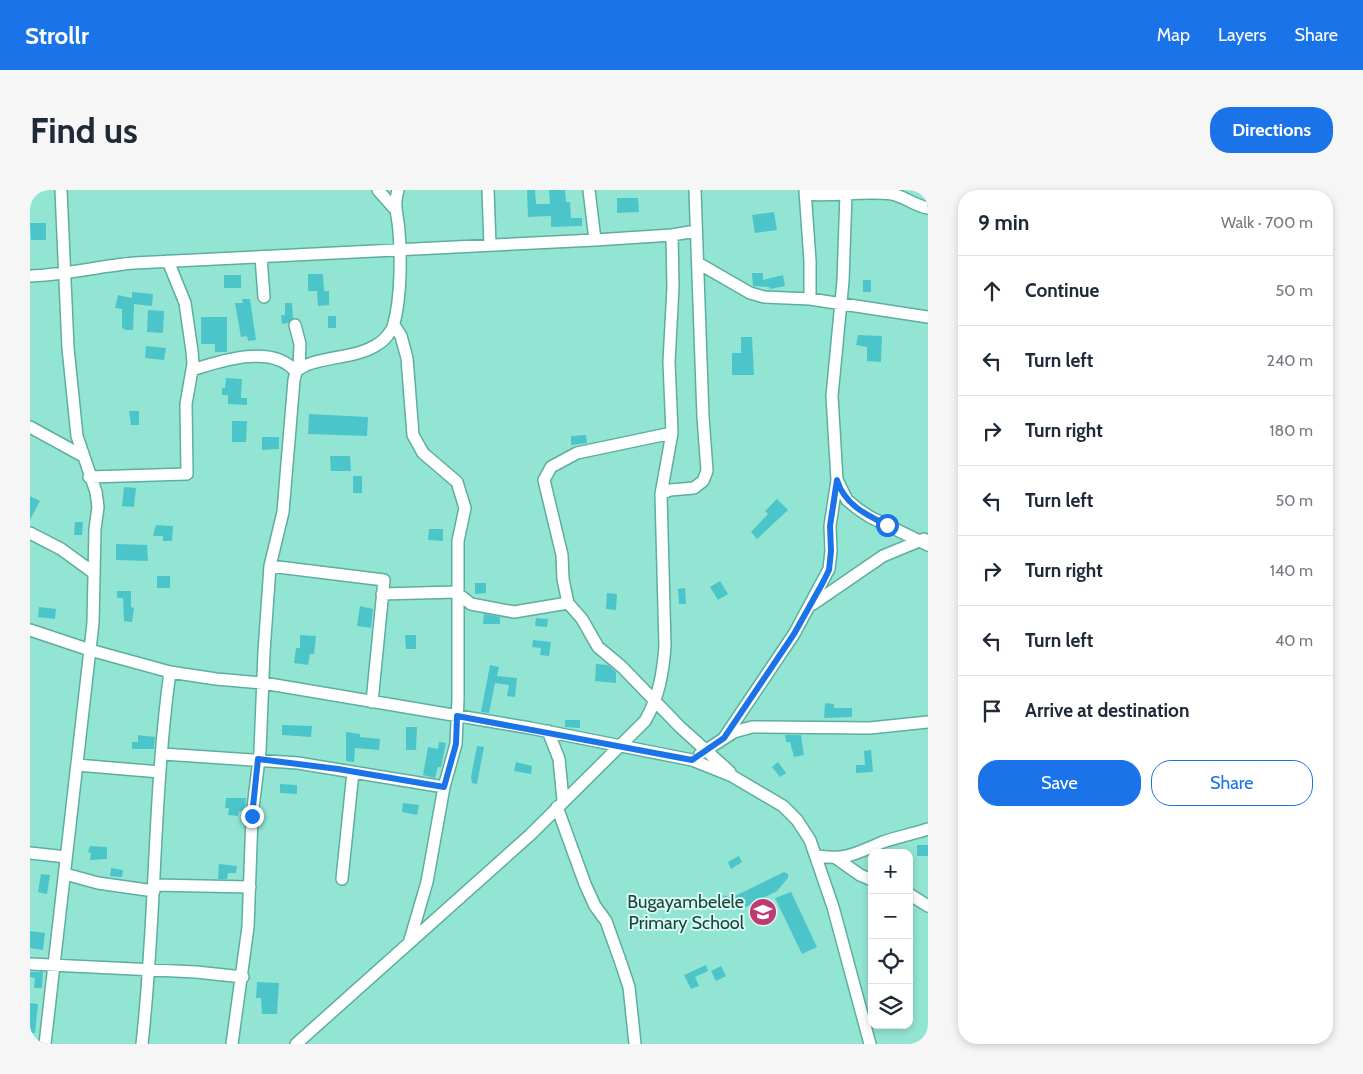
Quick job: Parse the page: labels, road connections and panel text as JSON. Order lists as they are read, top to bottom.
{
  "places": {
    "school or university": ["Bugayambelele Primary School"]
  },
  "page": {
    "header": "Strollr",
    "nav": ["Map", "Layers", "Share"],
    "buttons": [
      "Directions",
      ["Save", "Share"]
    ],
    "title": "Find us",
    "heading": ["9 min", "Walk · 700 m"],
    "list": [
      ["Continue", "50 m"],
      ["Turn left", "240 m"],
      ["Turn right", "180 m"],
      ["Turn left", "50 m"],
      ["Turn right", "140 m"],
      ["Turn left", "40 m"],
      "Arrive at destination"
    ],
    "map_buttons": ["+", "−"]
  }
}
